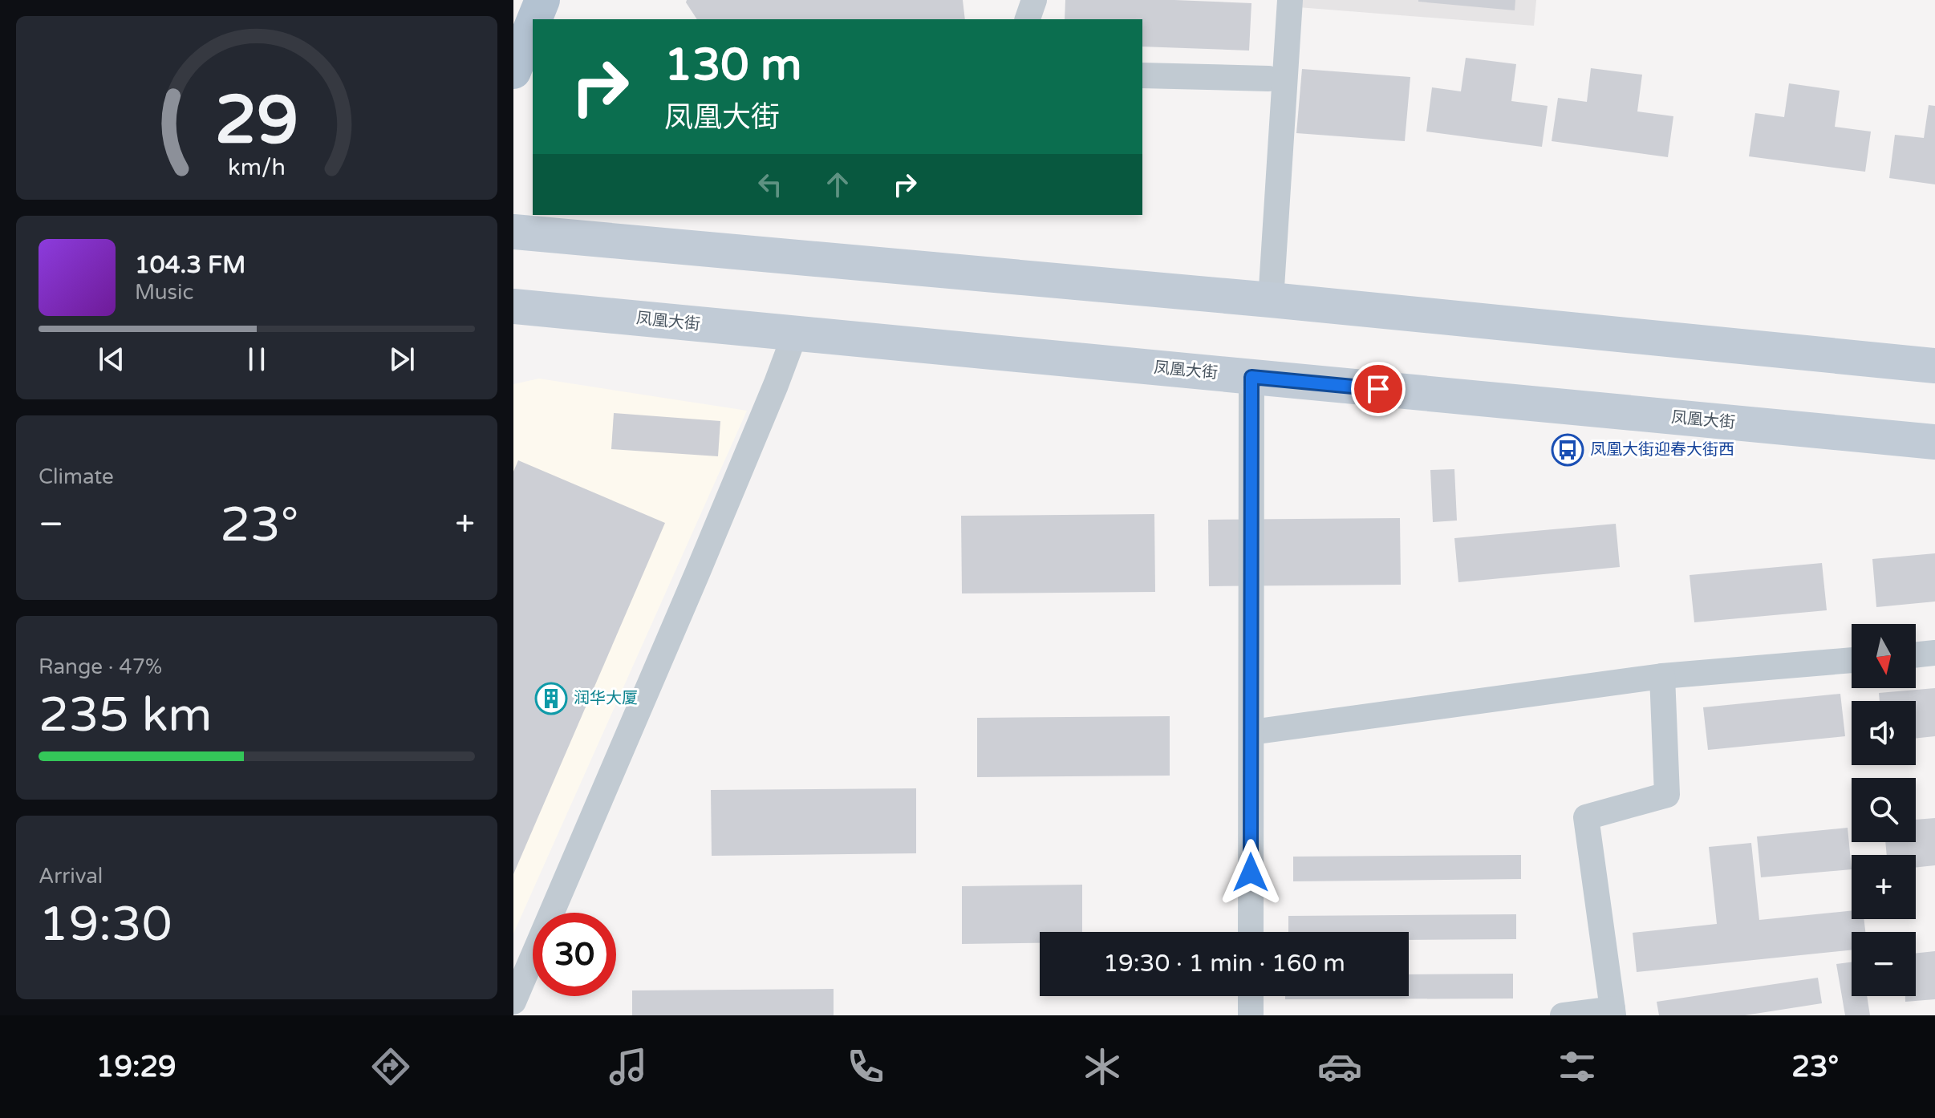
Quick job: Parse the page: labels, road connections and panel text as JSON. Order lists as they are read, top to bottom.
{
  "streets": {
    "main road": ["凤凰大街"]
  },
  "places": {
    "bus stop": ["凤凰大街迎春大街西"],
    "building": ["润华大厦"]
  },
  "north": "bottom",
  "page": {
    "turn": ["130 m", "凤凰大街"],
    "song": ["104.3 FM", "Music"],
    "tile": [
      "Climate",
      ["Range · 47%", "235 km"],
      ["Arrival", "19:30"]
    ],
    "heat": ["−", "23°", "+"],
    "map_buttons": ["+", "−"],
    "limit": "30",
    "trip": "19:30 · 1 min · 160 m",
    "tabs": ["19:29", "23°"],
    "gauge": ["29", "km/h"]
  }
}
